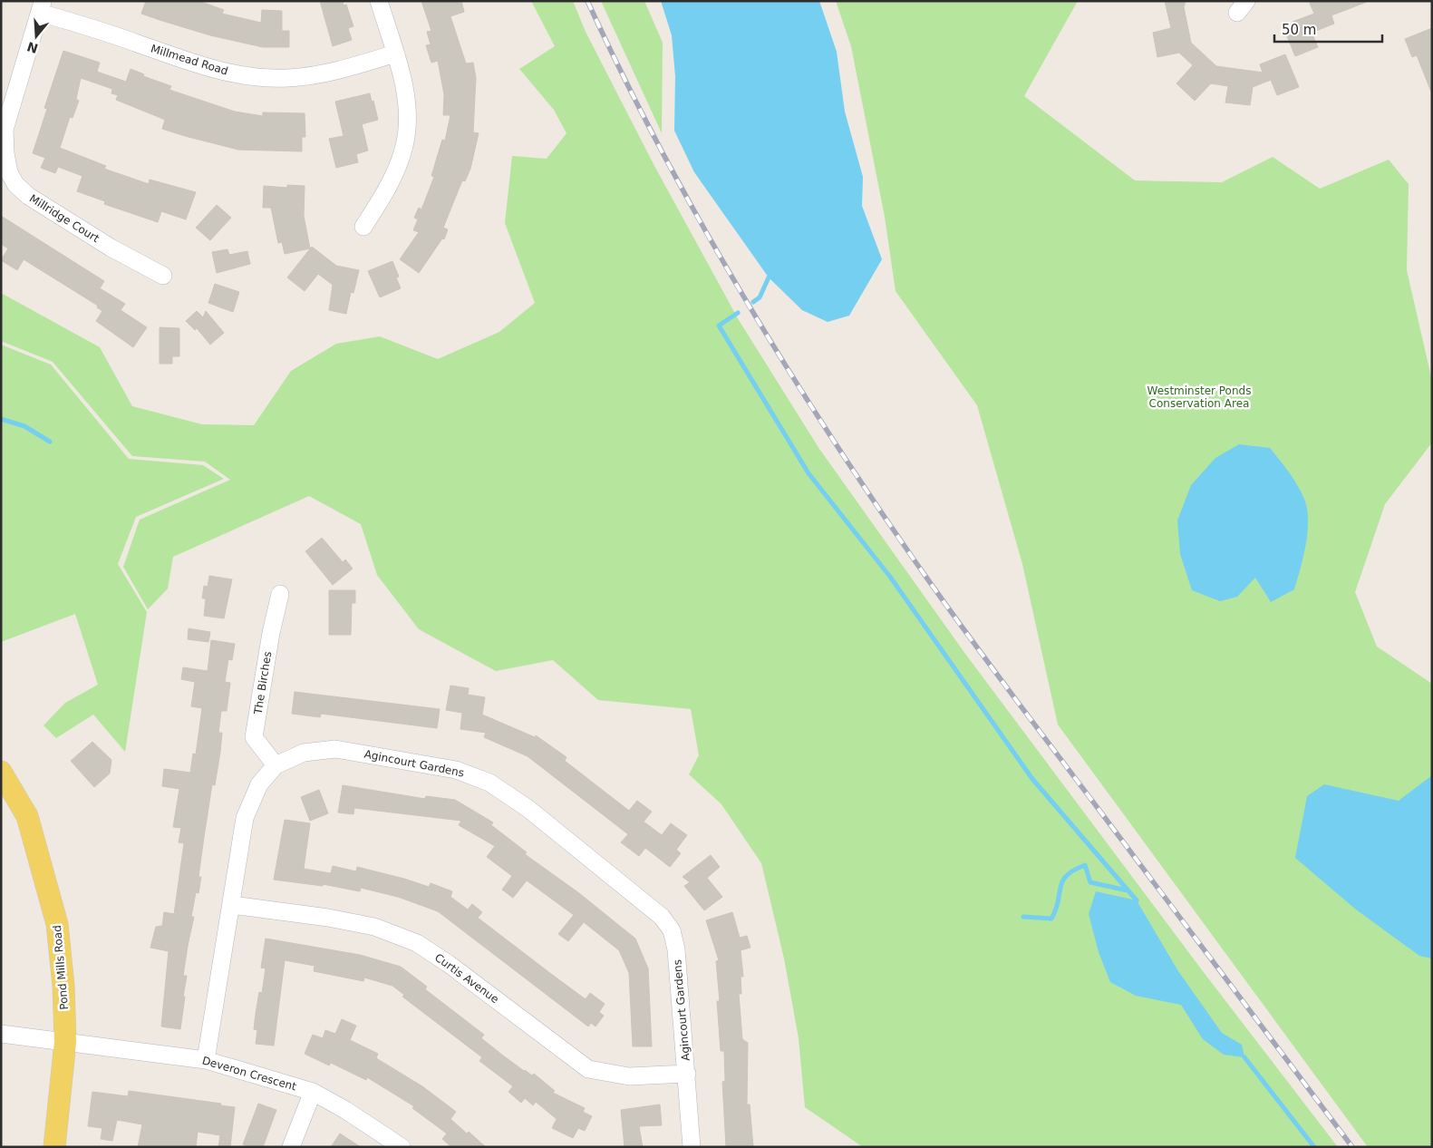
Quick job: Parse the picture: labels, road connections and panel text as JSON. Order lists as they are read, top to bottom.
{
  "streets": {
    "main road": ["Pond Mills Road"],
    "street": [
      "Millmead Road",
      "Millridge Court",
      "The Birches",
      "Agincourt Gardens",
      "Curtis Avenue",
      "Deveron Crescent"
    ]
  },
  "crossings": [
    ["Millmead Road", "Millridge Court"],
    ["The Birches", "Agincourt Gardens"],
    ["Agincourt Gardens", "Curtis Avenue"],
    ["Agincourt Gardens", "Deveron Crescent"],
    ["Pond Mills Road", "Deveron Crescent"]
  ],
  "parks": ["Westminster Ponds Conservation Area"],
  "scale_bar": "50 m",
  "north": "bottom"
}
